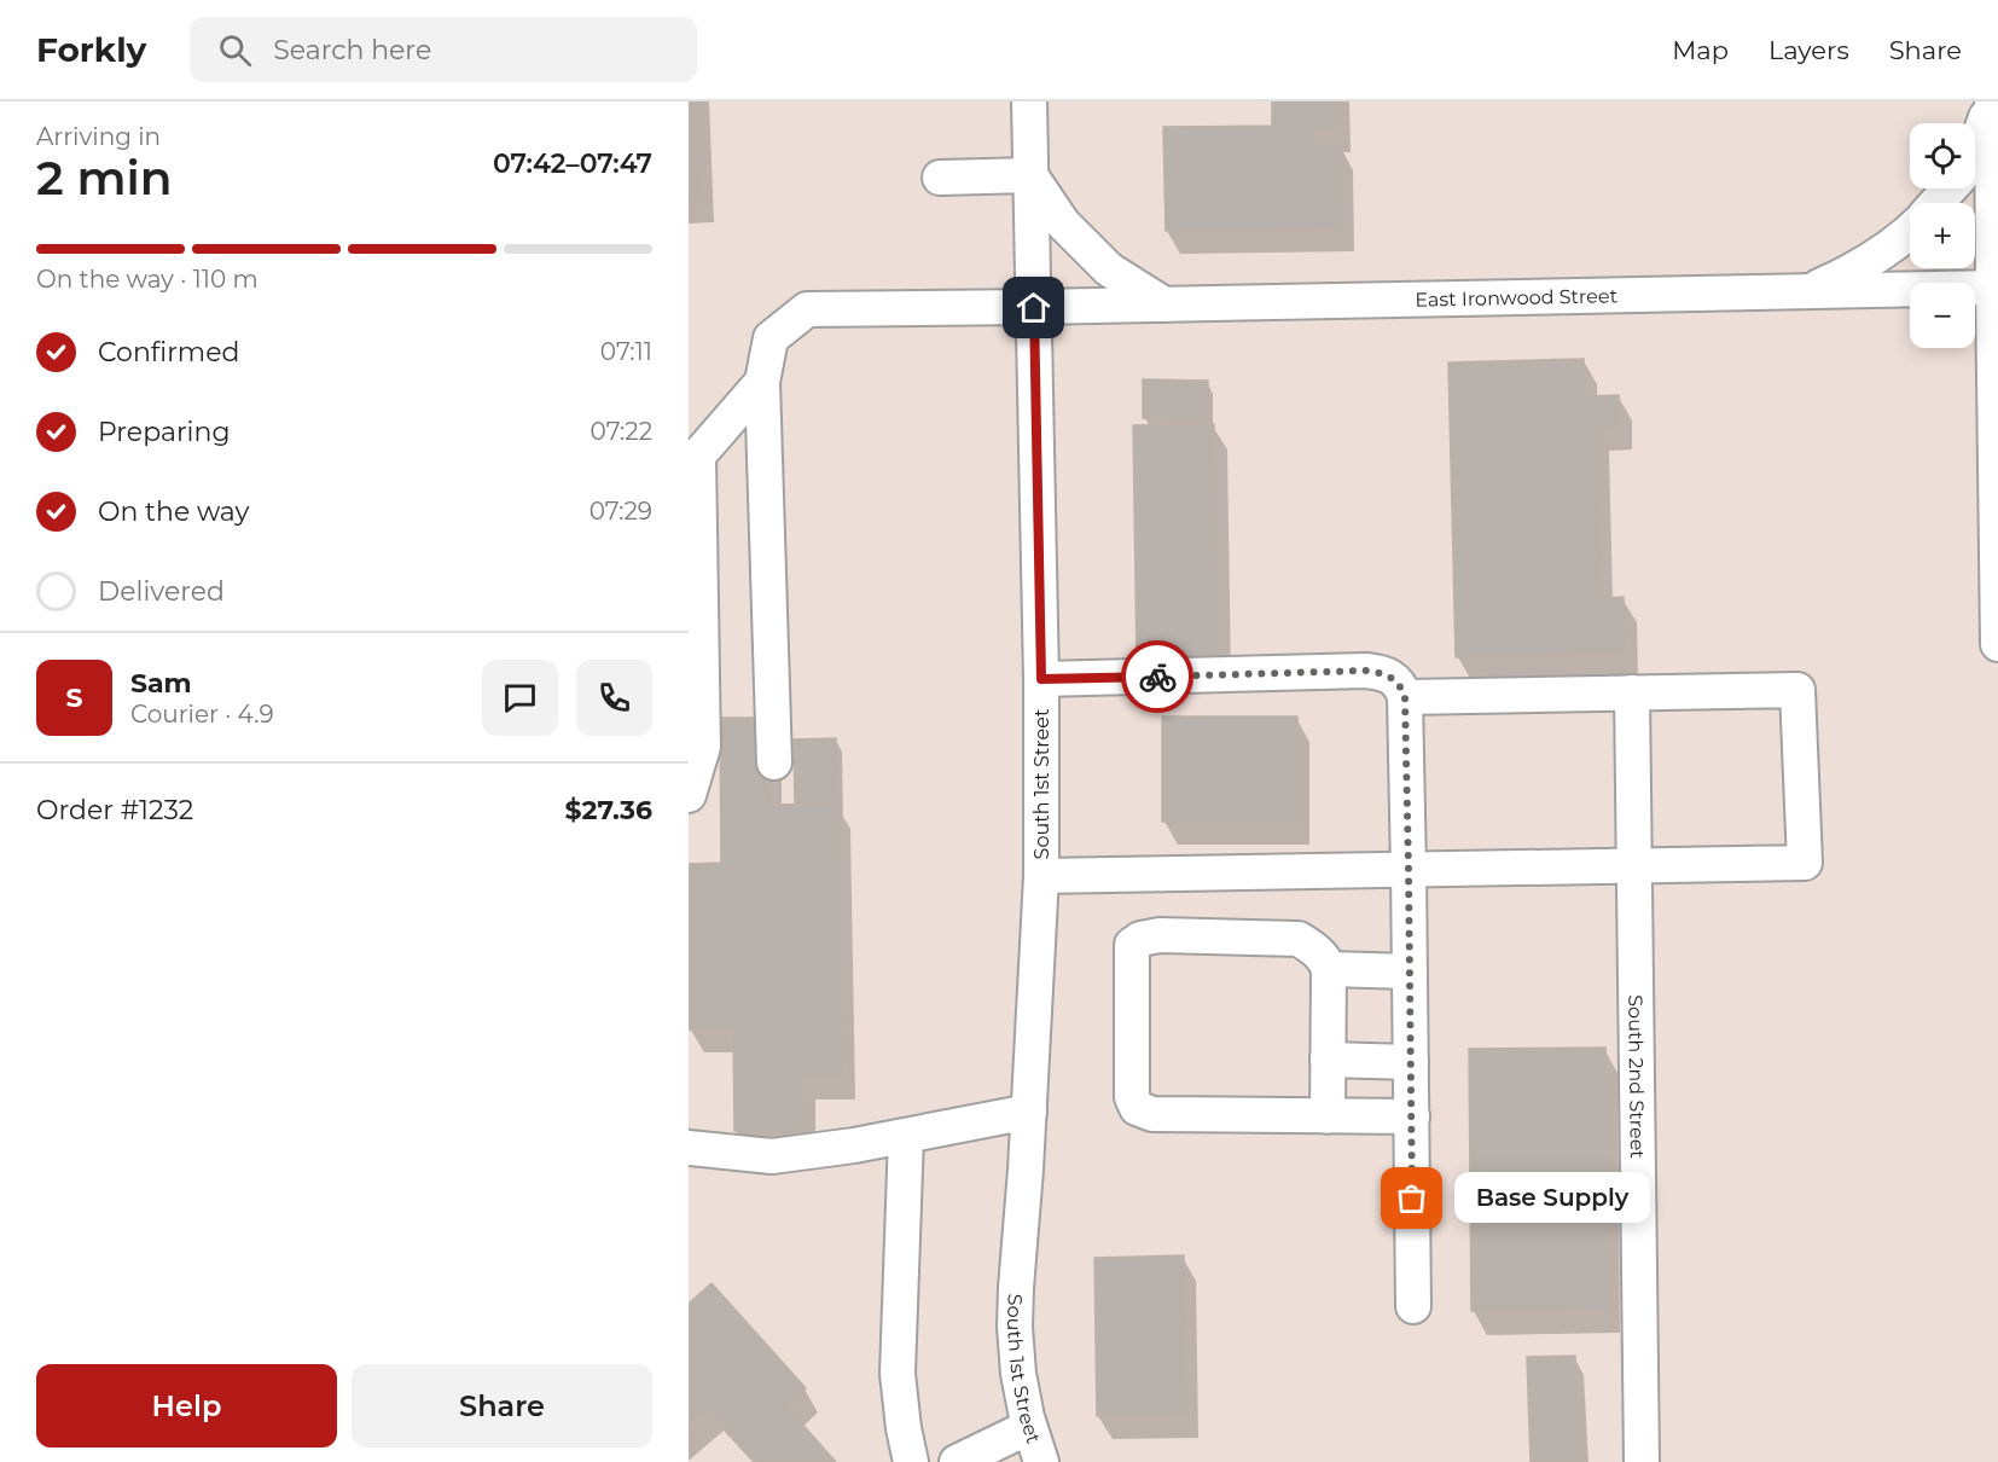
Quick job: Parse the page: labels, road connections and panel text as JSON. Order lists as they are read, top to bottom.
{
  "streets": {
    "street": ["East Ironwood Street", "South 1st Street", "South 2nd Street"]
  },
  "crossings": [
    ["East Ironwood Street", "South 1st Street"]
  ],
  "places": ["Base Supply"],
  "page": {
    "header": "Forkly",
    "search": "Search here",
    "nav": ["Map", "Layers", "Share"],
    "heading": ["2 min", "Arriving in", "07:42–07:47"],
    "panel": [
      "Sam",
      "Courier · 4.9",
      "Order #1232",
      "$27.36"
    ],
    "map_buttons": ["+", "−"],
    "bar": "On the way · 110 m",
    "list": [
      ["Confirmed", "07:11"],
      ["Preparing", "07:22"],
      ["On the way", "07:29"],
      "Delivered"
    ],
    "round": "S",
    "bubble": "Base Supply",
    "buttons": ["Help", "Share"]
  }
}
